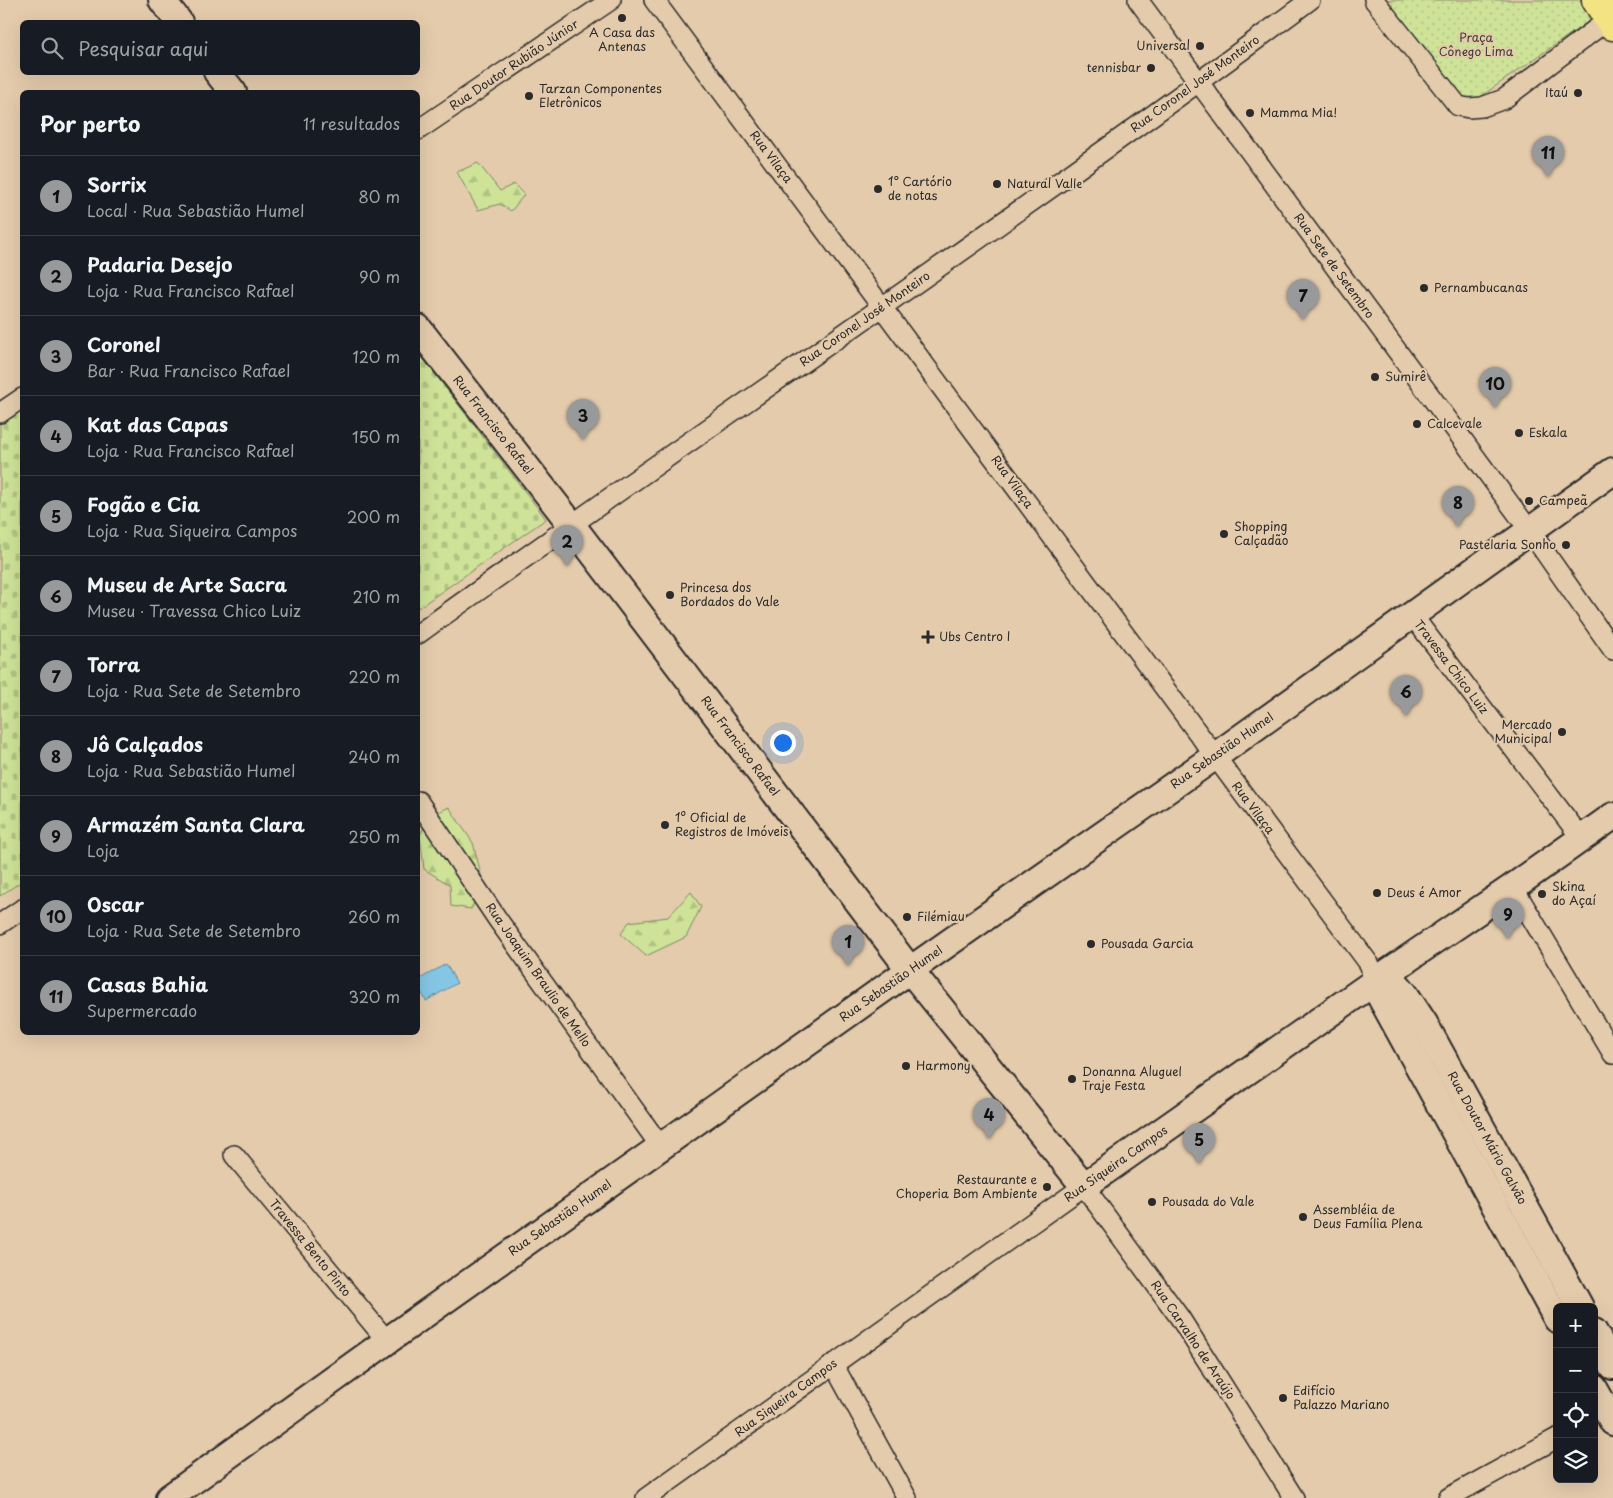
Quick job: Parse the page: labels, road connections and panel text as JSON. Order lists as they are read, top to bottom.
{
  "streets": {
    "street": [
      "Rua Doutor Rubião Júnior",
      "Rua Coronel José Monteiro",
      "Rua Vilaça",
      "Rua Sete de Setembro",
      "Rua Francisco Rafael",
      "Travessa Chico Luiz",
      "Rua Sebastião Humel",
      "Rua Joaquim Braulio de Mello",
      "Rua Doutor Mário Galvão",
      "Rua Siqueira Campos",
      "Travessa Bento Pinto",
      "Rua Carvalho de Araújo"
    ]
  },
  "crossings": [
    ["Rua Coronel José Monteiro", "Rua Vilaça"],
    ["Rua Coronel José Monteiro", "Rua Sete de Setembro"],
    ["Rua Coronel José Monteiro", "Rua Francisco Rafael"],
    ["Rua Vilaça", "Rua Sebastião Humel"],
    ["Rua Vilaça", "Rua Doutor Mário Galvão"],
    ["Rua Vilaça", "Rua Siqueira Campos"],
    ["Rua Sete de Setembro", "Rua Sebastião Humel"],
    ["Rua Francisco Rafael", "Rua Sebastião Humel"],
    ["Rua Francisco Rafael", "Rua Siqueira Campos"],
    ["Rua Francisco Rafael", "Rua Carvalho de Araújo"],
    ["Travessa Chico Luiz", "Rua Sebastião Humel"],
    ["Travessa Chico Luiz", "Rua Siqueira Campos"],
    ["Rua Sebastião Humel", "Rua Joaquim Braulio de Mello"],
    ["Rua Sebastião Humel", "Travessa Bento Pinto"],
    ["Rua Doutor Mário Galvão", "Rua Siqueira Campos"],
    ["Rua Siqueira Campos", "Rua Carvalho de Araújo"]
  ],
  "parks": ["Praça Cônego Lima"],
  "places": {
    "other": [
      "A Casa das Antenas",
      "Universal",
      "tennisbar",
      "Itaú",
      "Tarzan Componentes Eletrônicos",
      "Mamma Mia!",
      "Natural Valle",
      "1° Cartório de notas",
      "Pernambucanas",
      "Sumirê",
      "Calcevale",
      "Eskala",
      "Campeã",
      "Shopping Calçadão",
      "Pastelaria Sonho",
      "Princesa dos Bordados do Vale",
      "Mercado Municipal",
      "1º Oficial de Registros de Imóveis",
      "Deus é Amor",
      "Skina do Açaí",
      "Filémiau",
      "Pousada Garcia",
      "Harmony",
      "Donanna Aluguel Traje Festa",
      "Restaurante e Choperia Bom Ambiente",
      "Pousada do Vale",
      "Assembléia de Deus Família Plena",
      "Edifício Palazzo Mariano"
    ],
    "health": ["Ubs Centro I"]
  },
  "page": {
    "search": "Pesquisar aqui",
    "heading": ["Por perto", "11 resultados"],
    "pins": [
      "11",
      "7",
      "10",
      "3",
      "8",
      "2",
      "6",
      "9",
      "1",
      "4",
      "5"
    ],
    "list": [
      {
        "mark": "1",
        "name": "Sorrix",
        "note": "Local · Rua Sebastião Humel",
        "value": "80 m"
      },
      {
        "mark": "2",
        "name": "Padaria Desejo",
        "note": "Loja · Rua Francisco Rafael",
        "value": "90 m"
      },
      {
        "mark": "3",
        "name": "Coronel",
        "note": "Bar · Rua Francisco Rafael",
        "value": "120 m"
      },
      {
        "mark": "4",
        "name": "Kat das Capas",
        "note": "Loja · Rua Francisco Rafael",
        "value": "150 m"
      },
      {
        "mark": "5",
        "name": "Fogão e Cia",
        "note": "Loja · Rua Siqueira Campos",
        "value": "200 m"
      },
      {
        "mark": "6",
        "name": "Museu de Arte Sacra",
        "note": "Museu · Travessa Chico Luiz",
        "value": "210 m"
      },
      {
        "mark": "7",
        "name": "Torra",
        "note": "Loja · Rua Sete de Setembro",
        "value": "220 m"
      },
      {
        "mark": "8",
        "name": "Jô Calçados",
        "note": "Loja · Rua Sebastião Humel",
        "value": "240 m"
      },
      {
        "mark": "9",
        "name": "Armazém Santa Clara",
        "note": "Loja",
        "value": "250 m"
      },
      {
        "mark": "10",
        "name": "Oscar",
        "note": "Loja · Rua Sete de Setembro",
        "value": "260 m"
      },
      {
        "mark": "11",
        "name": "Casas Bahia",
        "note": "Supermercado",
        "value": "320 m"
      }
    ],
    "map_buttons": ["+", "−"]
  }
}
